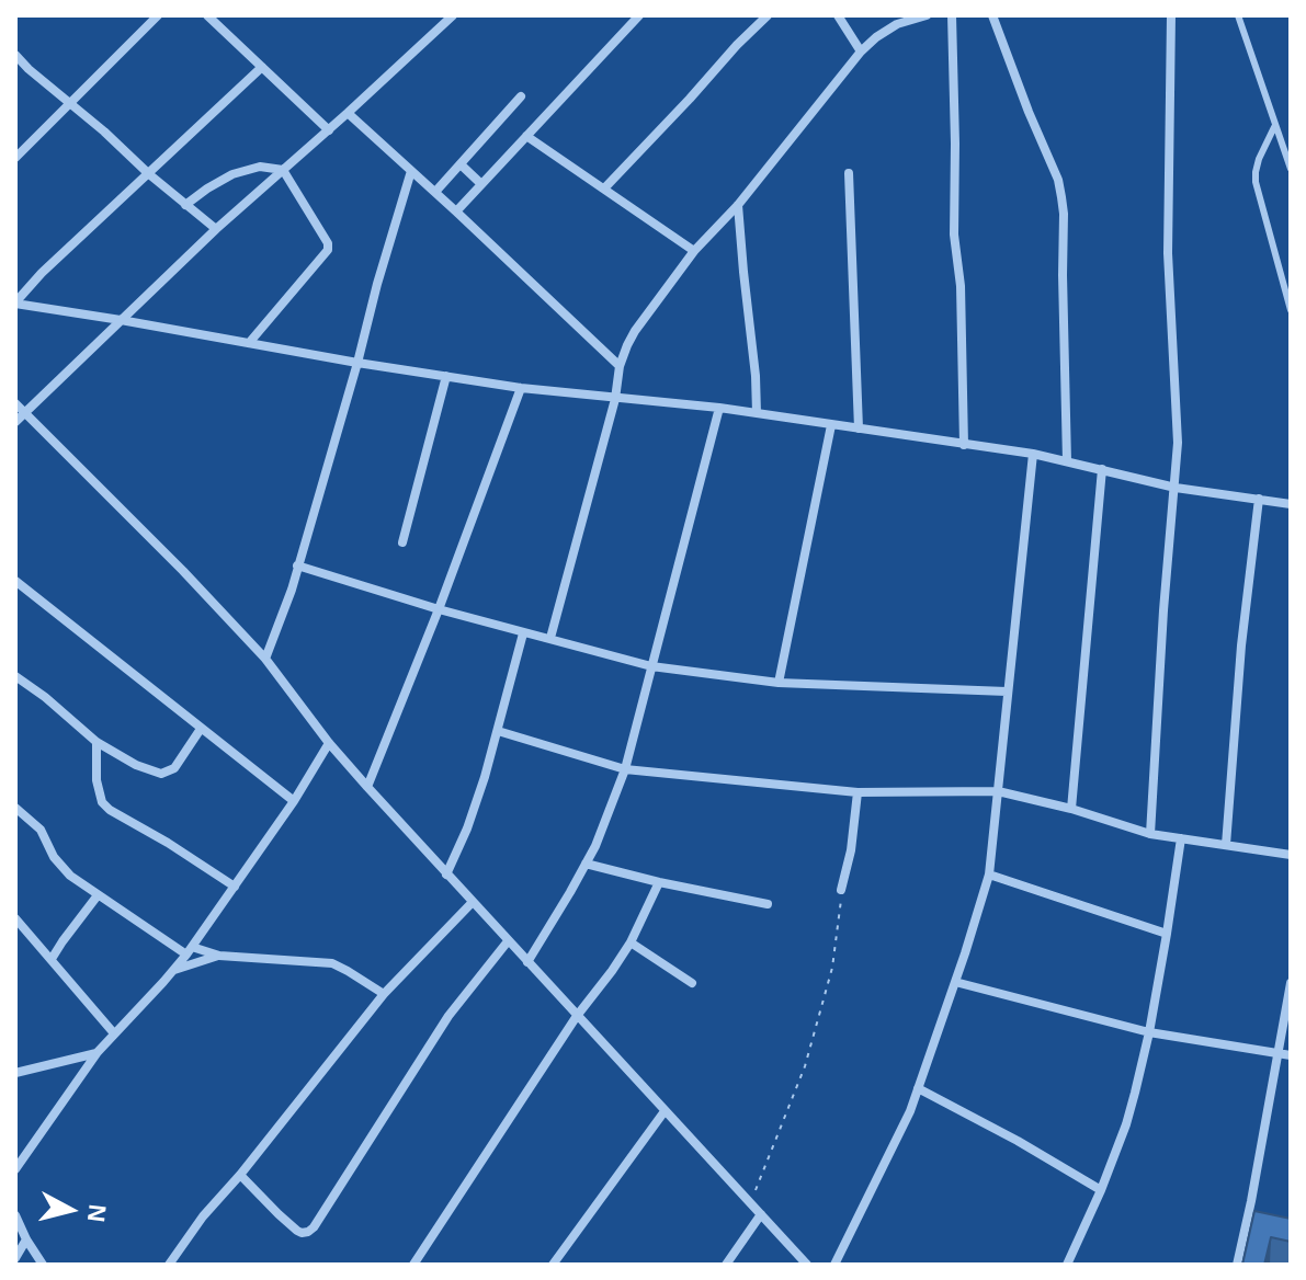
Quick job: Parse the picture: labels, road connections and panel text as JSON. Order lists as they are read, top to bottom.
{
  "north": "right"
}
